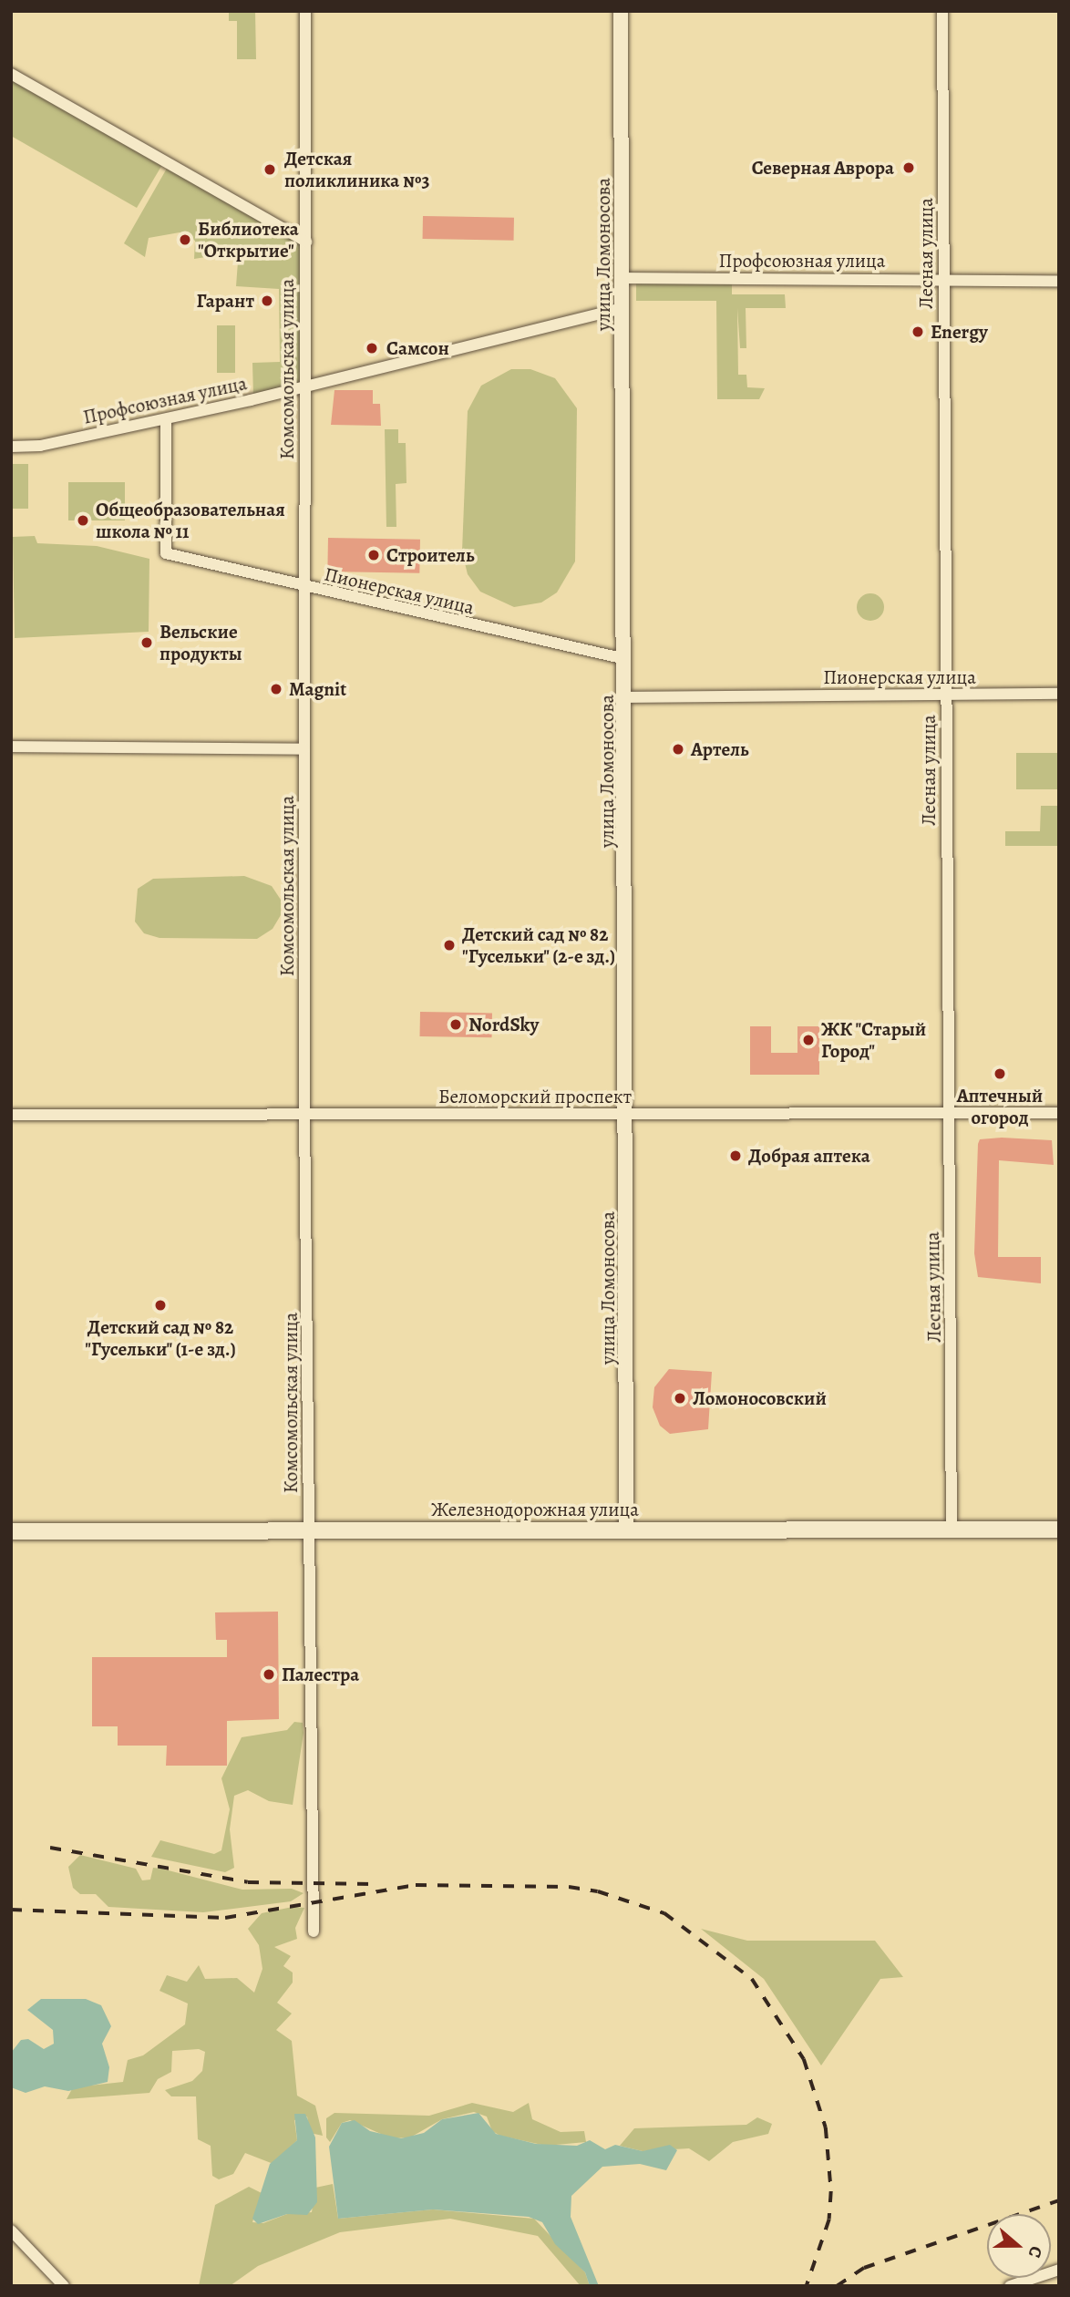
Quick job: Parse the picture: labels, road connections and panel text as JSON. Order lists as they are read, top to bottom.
{
  "streets": {
    "main road": ["Железнодорожная улица"],
    "street": [
      "Лесная улица",
      "улица Ломоносова",
      "Профсоюзная улица",
      "Комсомольская улица",
      "Пионерская улица",
      "Беломорский проспект"
    ]
  },
  "crossings": [
    ["Лесная улица", "Профсоюзная улица"],
    ["Лесная улица", "Пионерская улица"],
    ["Лесная улица", "Беломорский проспект"],
    ["Лесная улица", "Железнодорожная улица"],
    ["улица Ломоносова", "Профсоюзная улица"],
    ["улица Ломоносова", "Пионерская улица"],
    ["улица Ломоносова", "Беломорский проспект"],
    ["улица Ломоносова", "Железнодорожная улица"],
    ["Профсоюзная улица", "Комсомольская улица"],
    ["Комсомольская улица", "Пионерская улица"],
    ["Комсомольская улица", "Беломорский проспект"],
    ["Комсомольская улица", "Железнодорожная улица"]
  ],
  "places": [
    "Северная Аврора",
    "Детская поликлиника №3",
    "Библиотека \"Открытие\"",
    "Гарант",
    "Energy",
    "Самсон",
    "Общеобразовательная школа № 11",
    "Строитель",
    "Вельские продукты",
    "Magnit",
    "Артель",
    "Детский сад № 82 \"Гусельки\" (2-е зд.)",
    "NordSky",
    "ЖК \"Старый Город\"",
    "Аптечный огород",
    "Добрая аптека",
    "Детский сад № 82 \"Гусельки\" (1-е зд.)",
    "Ломоносовский",
    "Палестра"
  ],
  "north": "right"
}
